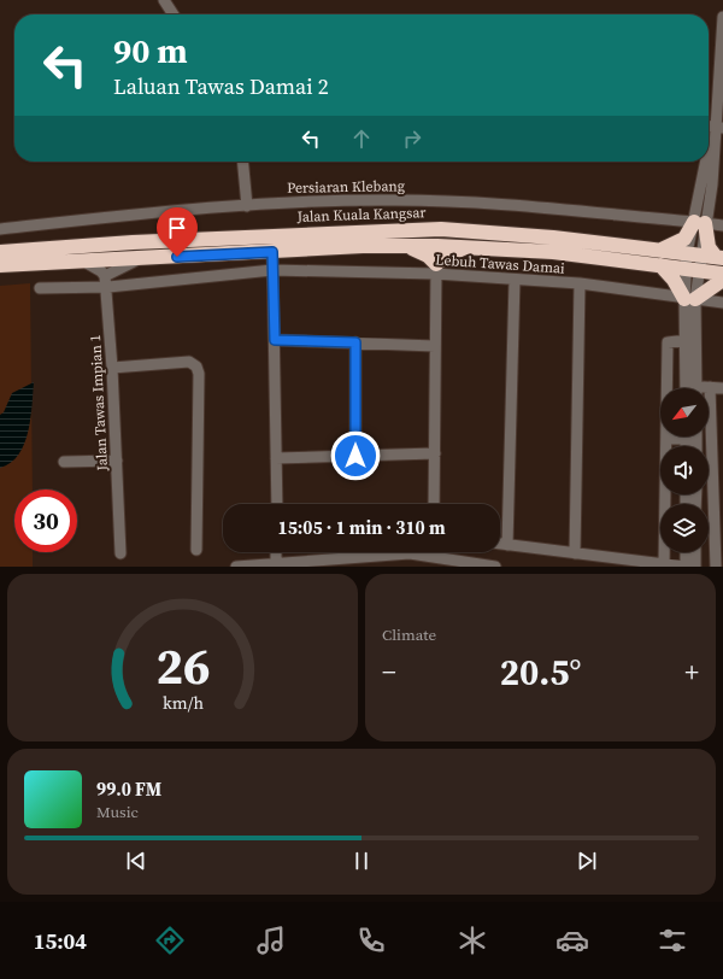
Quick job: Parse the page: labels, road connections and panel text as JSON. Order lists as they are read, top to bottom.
{
  "streets": {
    "highway": ["Jalan Kuala Kangsar"],
    "street": ["Persiaran Klebang", "Lebuh Tawas Damai", "Jalan Tawas Impian 1"]
  },
  "crossings": [
    ["Lebuh Tawas Damai", "Jalan Tawas Impian 1"]
  ],
  "north": "bottom left",
  "page": {
    "turn": ["90 m", "Laluan Tawas Damai 2"],
    "limit": "30",
    "trip": "15:05 · 1 min · 310 m",
    "tile": "Climate",
    "heat": ["−", "20.5°", "+"],
    "song": ["99.0 FM", "Music"],
    "tabs": "15:04",
    "gauge": ["26", "km/h"]
  }
}
